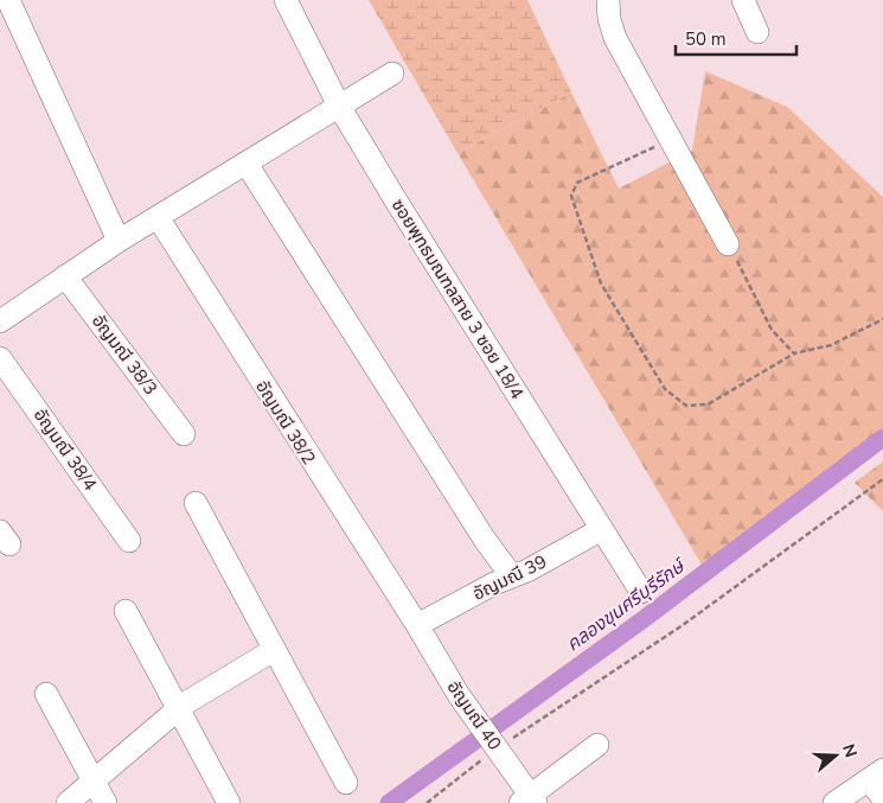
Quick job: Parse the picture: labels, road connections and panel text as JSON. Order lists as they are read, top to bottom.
{
  "streets": {
    "street": [
      "ซอยพุทธมณฑลสาย 3 ซอย 18/4",
      "อัญมณี 38/3",
      "อัญมณี 38/2",
      "อัญมณี 38/4",
      "อัญมณี 39",
      "อัญมณี 40"
    ]
  },
  "crossings": [
    ["ซอยพุทธมณฑลสาย 3 ซอย 18/4", "อัญมณี 39"],
    ["อัญมณี 38/2", "อัญมณี 39"],
    ["อัญมณี 38/2", "อัญมณี 40"],
    ["อัญมณี 39", "อัญมณี 40"]
  ],
  "water": ["คลองขุนศรีบุรีรักษ์"],
  "scale_bar": "50 m",
  "north": "right"
}
